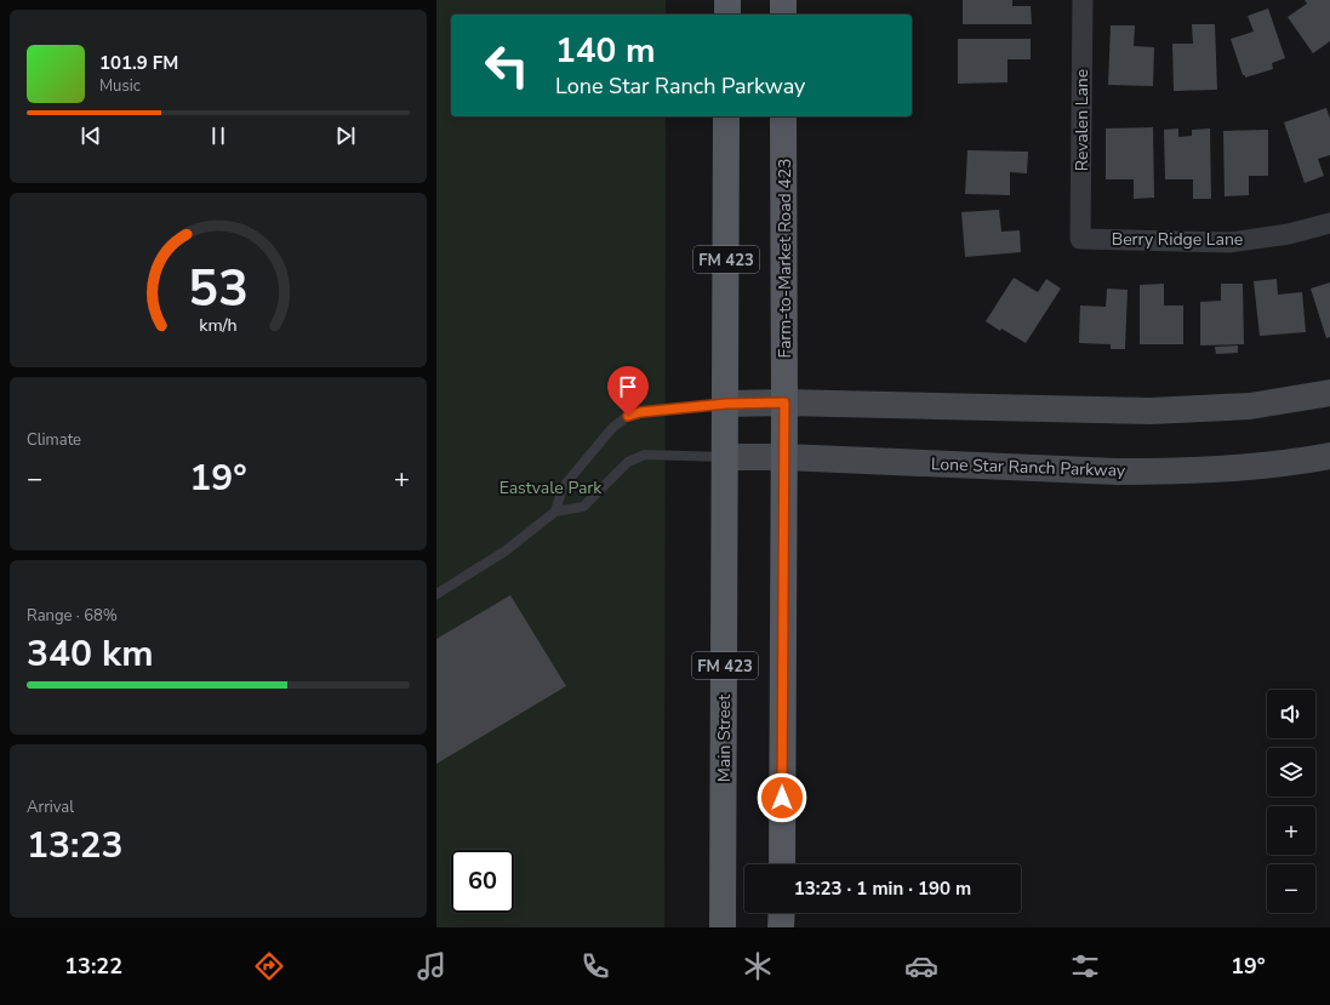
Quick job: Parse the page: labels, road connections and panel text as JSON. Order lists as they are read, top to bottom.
{
  "streets": {
    "main road": [
      "Farm-to-Market Road 423",
      "FM 423",
      "Lone Star Ranch Parkway",
      "Main Street"
    ],
    "street": ["Revalen Lane", "Berry Ridge Lane"]
  },
  "crossings": [
    ["Revalen Lane", "Berry Ridge Lane"],
    ["Farm-to-Market Road 423", "FM 423"],
    ["FM 423", "Lone Star Ranch Parkway"],
    ["FM 423", "Main Street"],
    ["Lone Star Ranch Parkway", "Main Street"]
  ],
  "parks": ["Eastvale Park"],
  "page": {
    "turn": ["140 m", "Lone Star Ranch Parkway"],
    "song": ["101.9 FM", "Music"],
    "tile": [
      "Climate",
      ["Range · 68%", "340 km"],
      ["Arrival", "13:23"]
    ],
    "heat": ["−", "19°", "+"],
    "map_buttons": ["+", "−"],
    "limit": "60",
    "trip": "13:23 · 1 min · 190 m",
    "tabs": ["13:22", "19°"],
    "gauge": ["53", "km/h"]
  }
}
